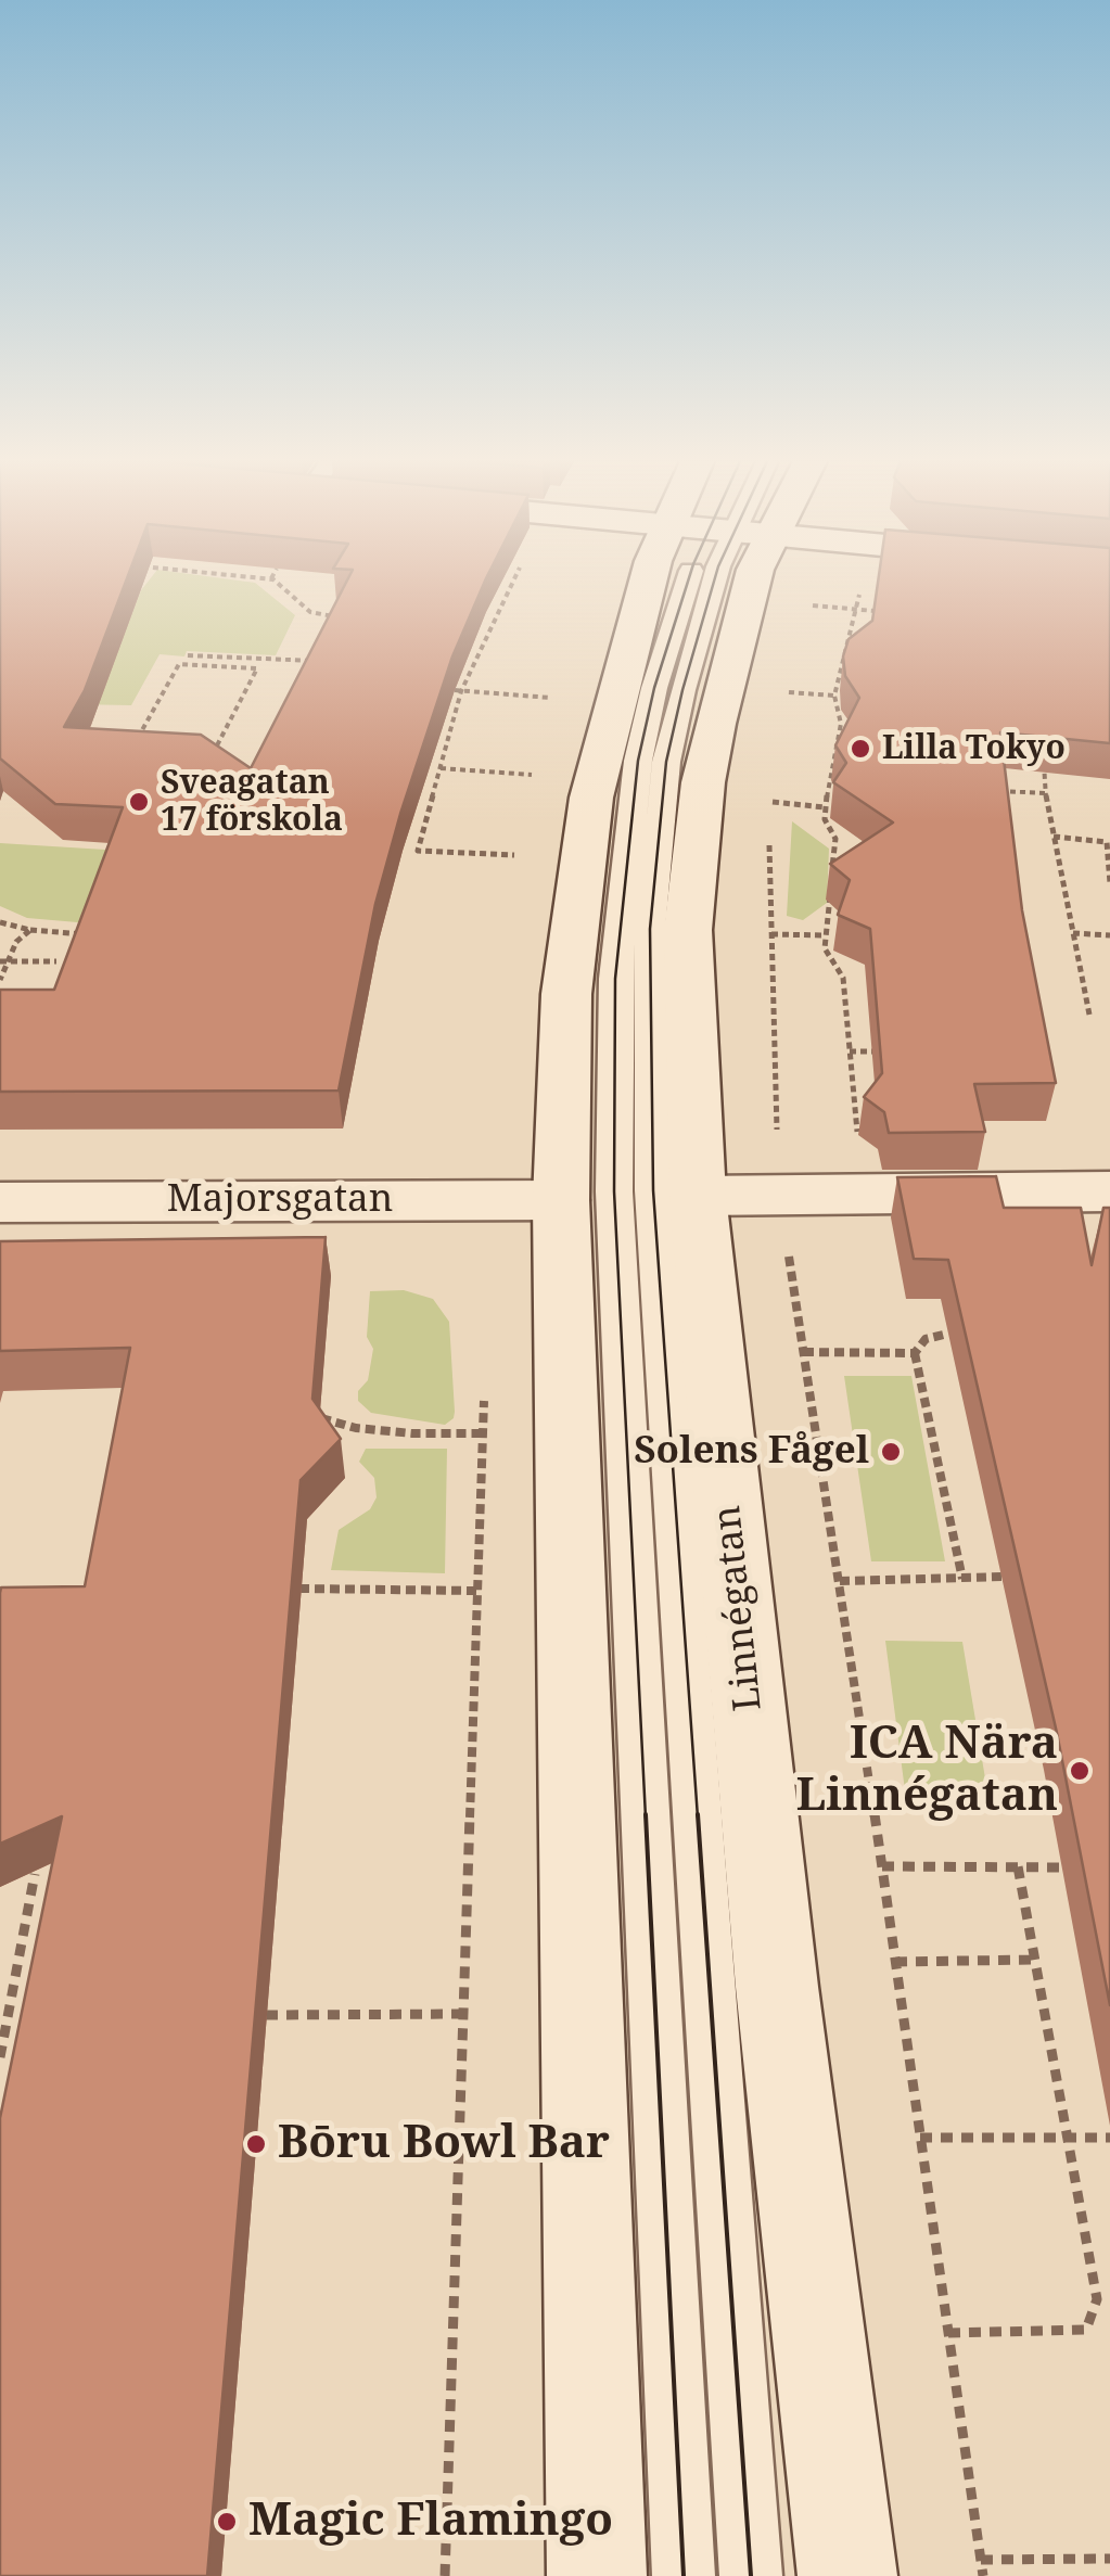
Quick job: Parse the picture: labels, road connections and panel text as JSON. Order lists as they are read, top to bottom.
{
  "streets": {
    "street": ["Majorsgatan", "Linnégatan"]
  },
  "crossings": [
    ["Majorsgatan", "Linnégatan"]
  ],
  "places": [
    "Lilla Tokyo",
    "Sveagatan 17 förskola",
    "Solens Fågel",
    "ICA Nära Linnégatan",
    "Bōru Bowl Bar",
    "Magic Flamingo"
  ]
}
